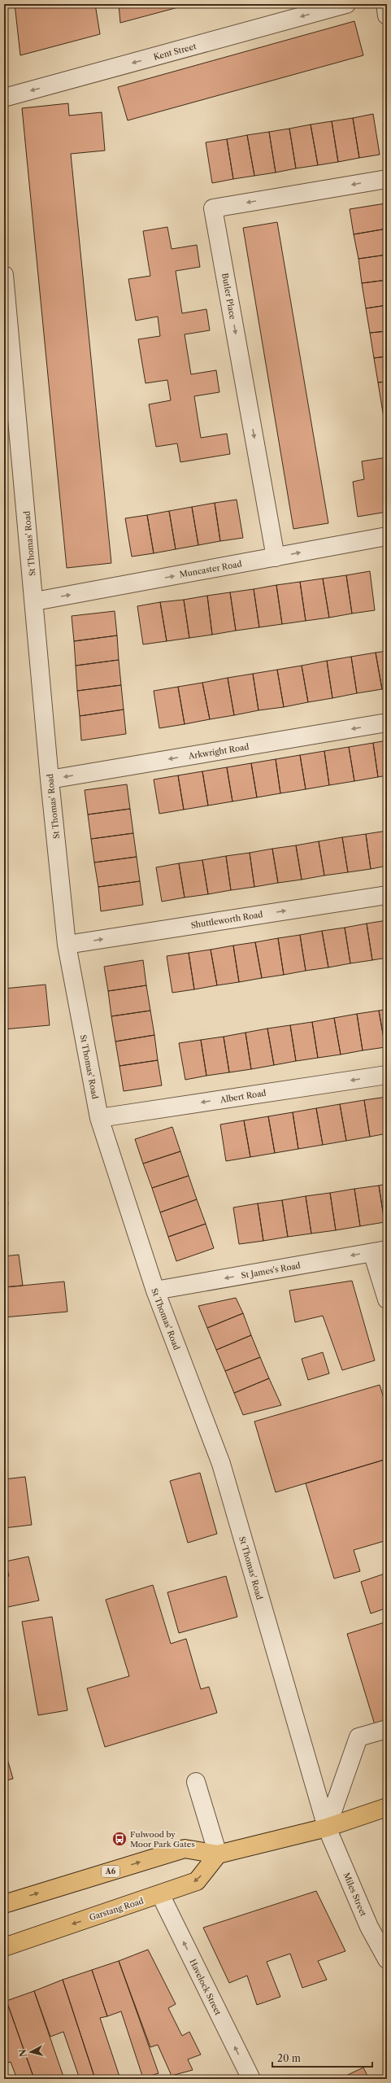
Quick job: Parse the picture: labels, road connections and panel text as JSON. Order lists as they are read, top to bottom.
{
  "streets": {
    "highway": ["A6", "Garstang Road"],
    "street": [
      "Kent Street",
      "Butler Place",
      "St Thomas' Road",
      "Muncaster Road",
      "Arkwright Road",
      "Shuttleworth Road",
      "Albert Road",
      "St James's Road",
      "Miles Street",
      "Havelock Street"
    ]
  },
  "crossings": [
    ["Butler Place", "Muncaster Road"],
    ["St Thomas' Road", "Muncaster Road"],
    ["St Thomas' Road", "Arkwright Road"],
    ["St Thomas' Road", "Shuttleworth Road"],
    ["St Thomas' Road", "Albert Road"],
    ["St Thomas' Road", "St James's Road"],
    ["St Thomas' Road", "A6"],
    ["St Thomas' Road", "Miles Street"],
    ["A6", "Miles Street"],
    ["A6", "Garstang Road"],
    ["Garstang Road", "Havelock Street"]
  ],
  "one_way": [
    "Kent Street",
    "Muncaster Road",
    "Arkwright Road",
    "Shuttleworth Road",
    "Albert Road",
    "St James's Road",
    "Havelock Street"
  ],
  "places": {
    "bus stop": ["Fulwood by Moor Park Gates"]
  },
  "scale_bar": "20 m",
  "north": "left"
}
